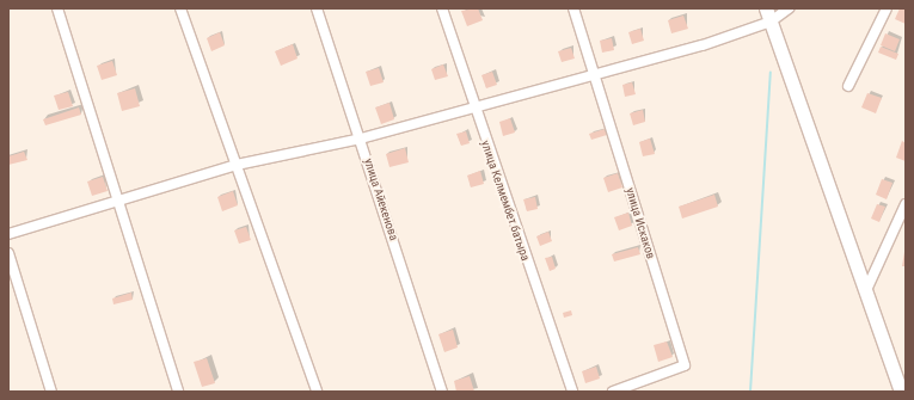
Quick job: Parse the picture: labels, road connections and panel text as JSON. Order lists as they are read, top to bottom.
{
  "streets": {
    "street": ["улица Айекенова", "улица Келмембет батыра", "улица Искаков"]
  }
}
